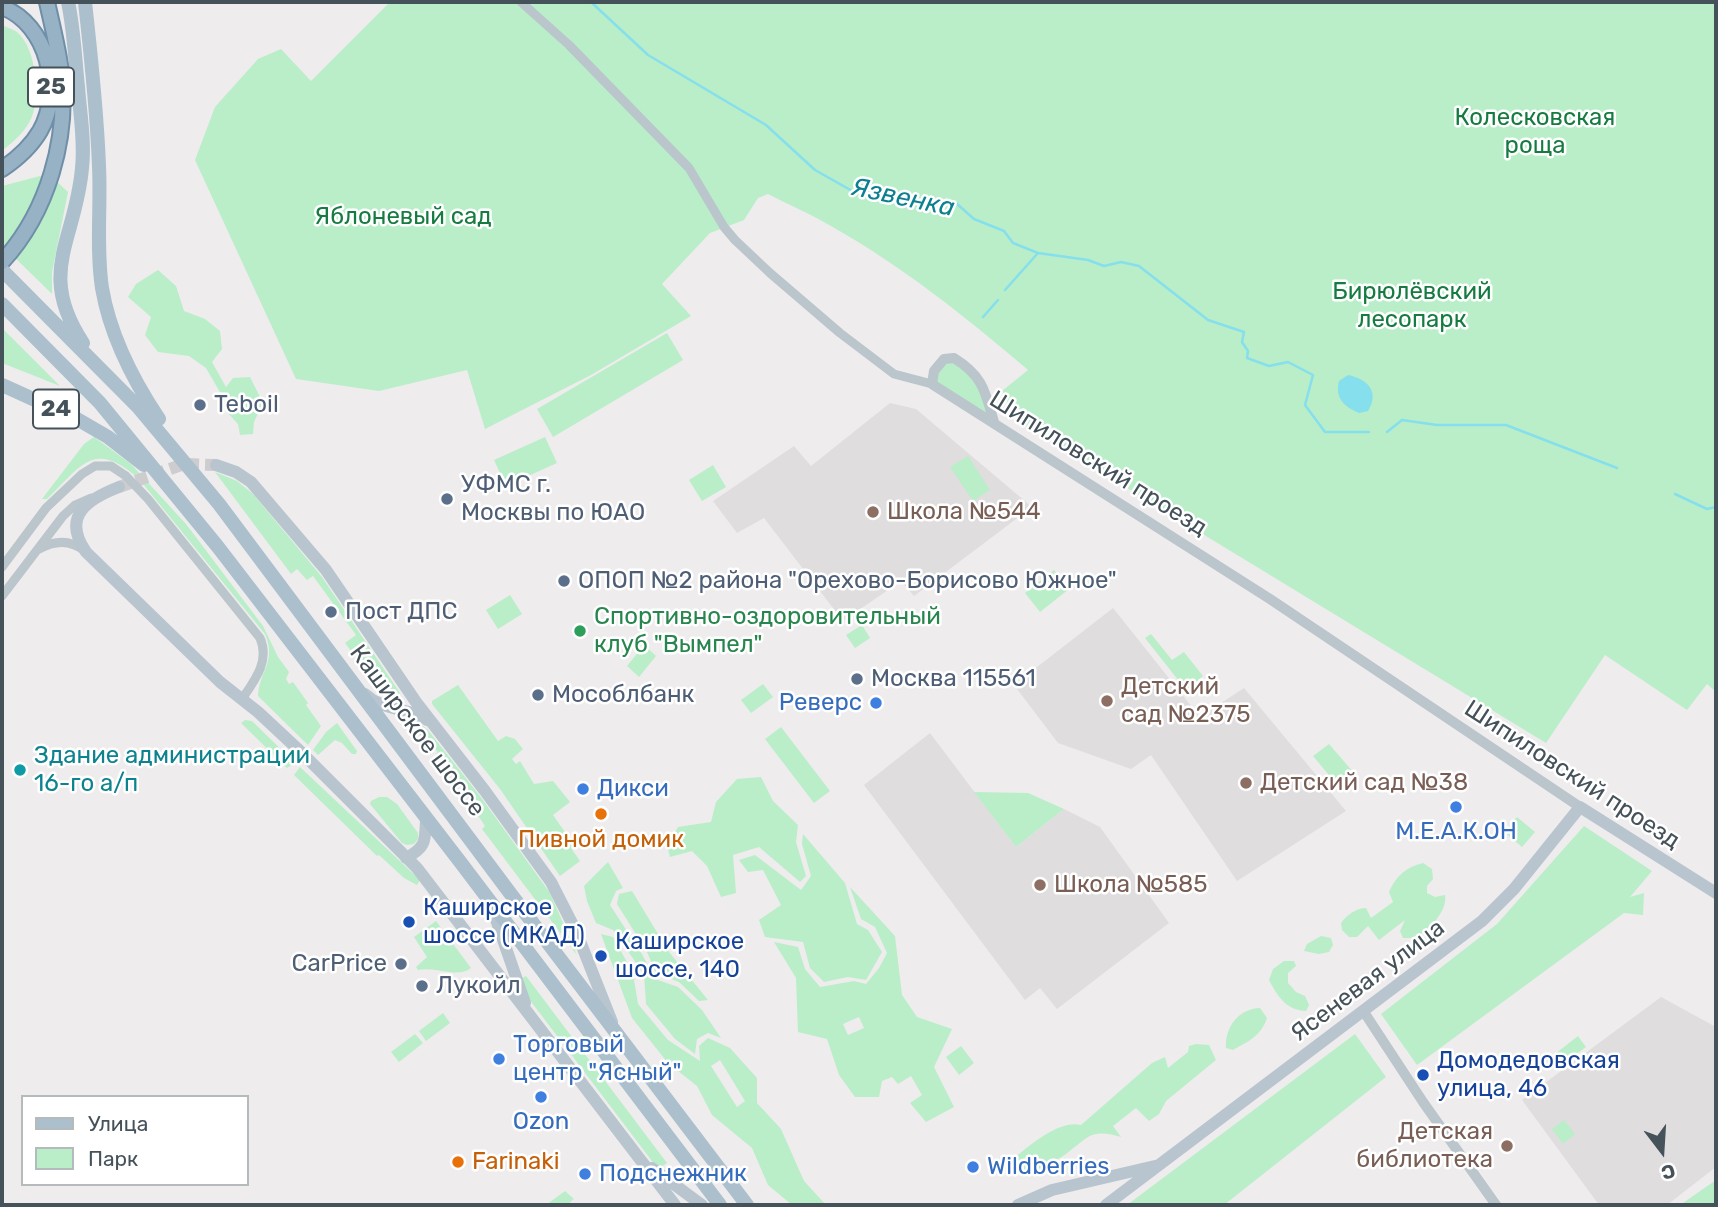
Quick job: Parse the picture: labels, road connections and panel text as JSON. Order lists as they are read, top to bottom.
{
  "streets": {
    "highway": ["25"],
    "main road": [
      "24",
      "Шипиловский проезд",
      "Каширское шоссе",
      "Ясеневая улица"
    ]
  },
  "crossings": [
    ["24", "Каширское шоссе"],
    ["Шипиловский проезд", "Ясеневая улица"]
  ],
  "water": ["Язвенка"],
  "parks": ["Колесковская роща", "Яблоневый сад", "Бирюлёвский лесопарк"],
  "places": [
    "Teboil",
    "УФМС г. Москвы по ЮАО",
    "Школа №544",
    "ОПОП №2 района \"Орехово-Борисово Южное\"",
    "Пост ДПС",
    "Спортивно-оздоровительный клуб \"Вымпел\"",
    "Москва 115561",
    "Мособлбанк",
    "Детский сад №2375",
    "Реверс",
    "Здание администрации 16-го а/п",
    "Детский сад №38",
    "Дикси",
    "М.Е.А.К.ОН",
    "Пивной домик",
    "Школа №585",
    "Каширское шоссе (МКАД)",
    "Каширское шоссе, 140",
    "CarPrice",
    "Лукойл",
    "Торговый центр \"Ясный\"",
    "Домодедовская улица, 46",
    "Ozon",
    "Детская библиотека",
    "Farinaki",
    "Wildberries",
    "Подснежник"
  ],
  "legend": ["Улица", "Парк"],
  "north": "bottom"
}
